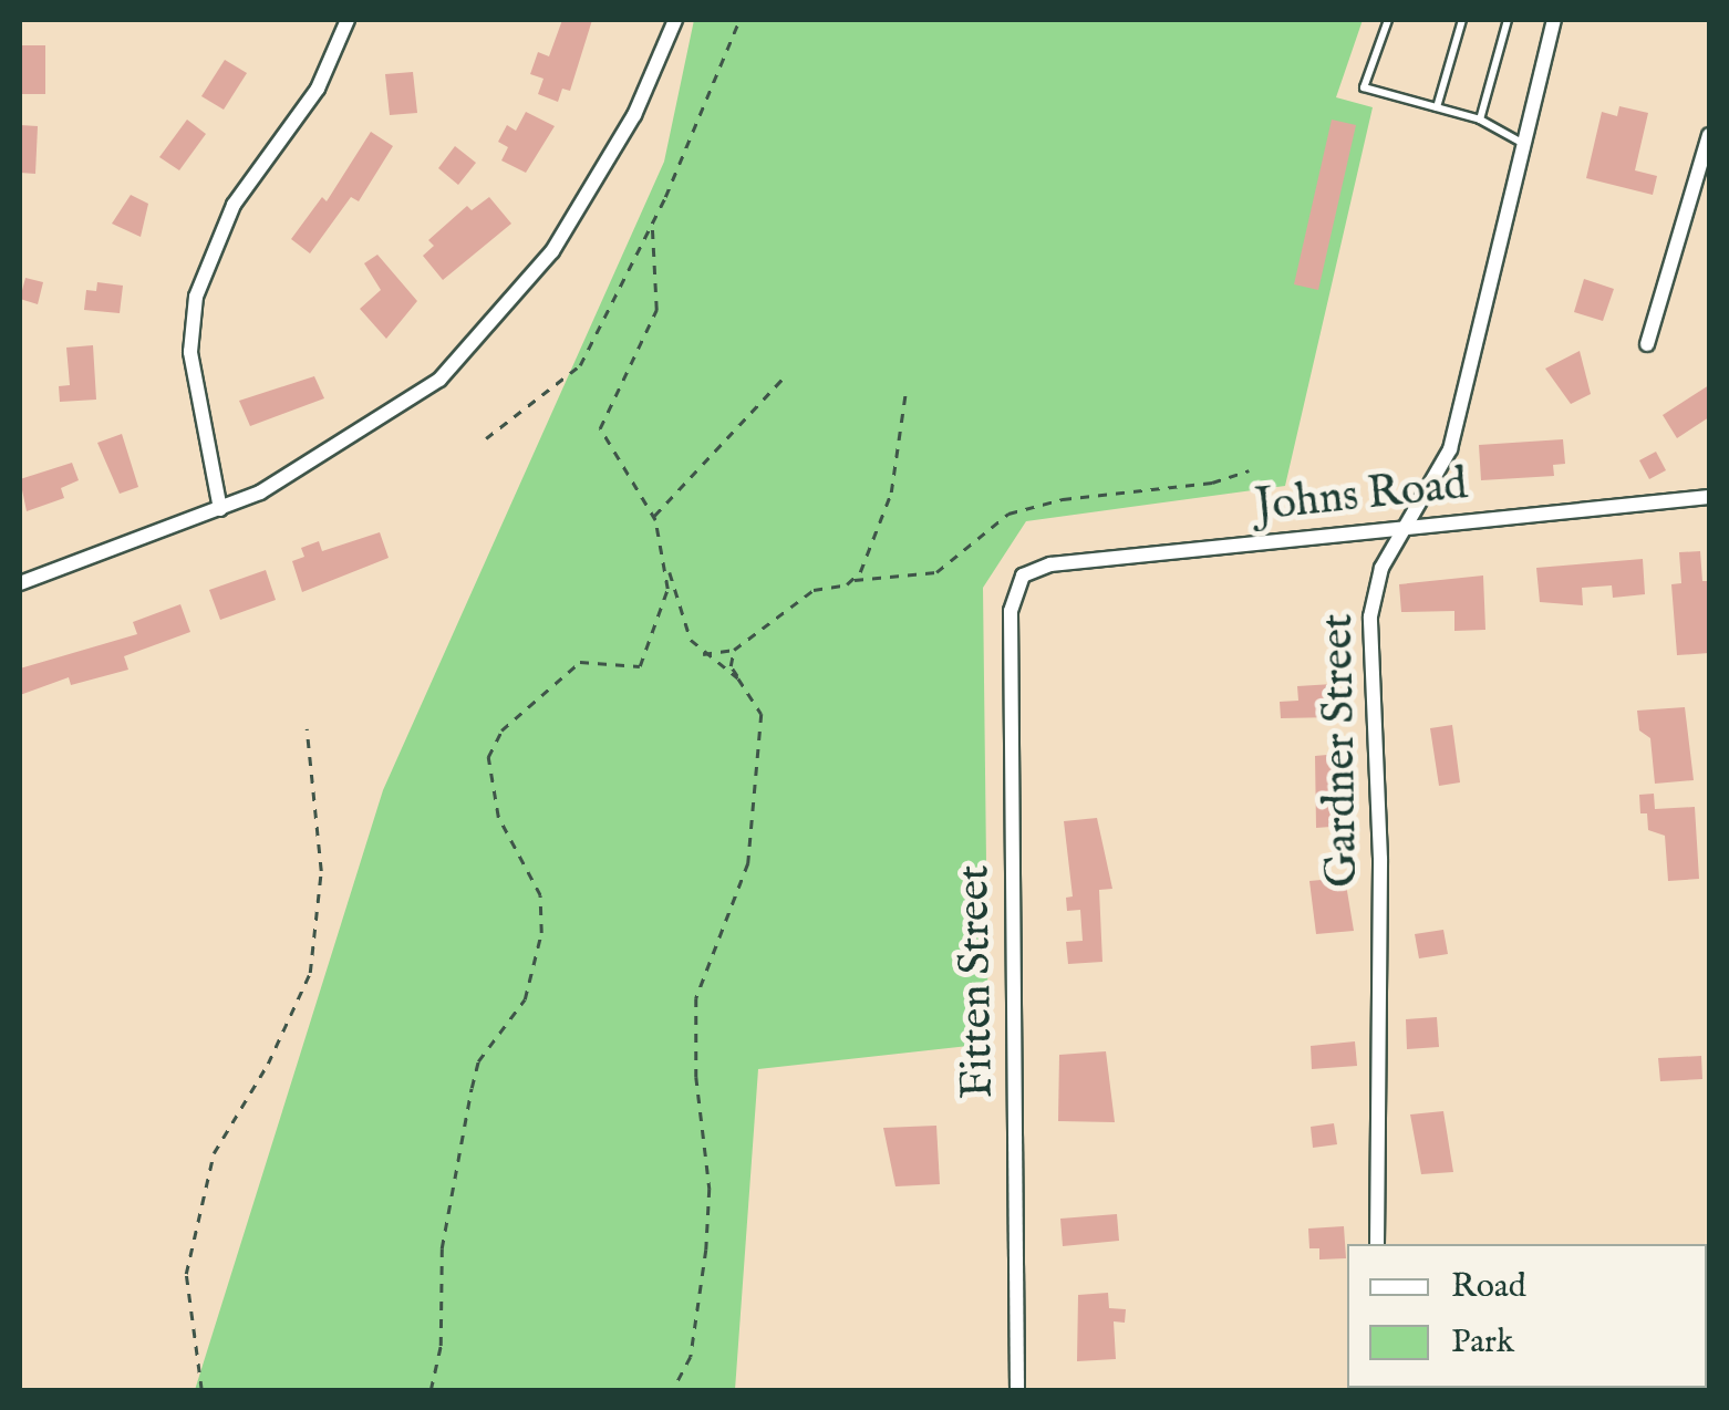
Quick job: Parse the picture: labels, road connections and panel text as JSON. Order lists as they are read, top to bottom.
{
  "streets": {
    "street": ["Johns Road", "Gardner Street", "Fitten Street"]
  },
  "crossings": [
    ["Johns Road", "Gardner Street"],
    ["Johns Road", "Fitten Street"]
  ],
  "legend": ["Road", "Park"]
}
